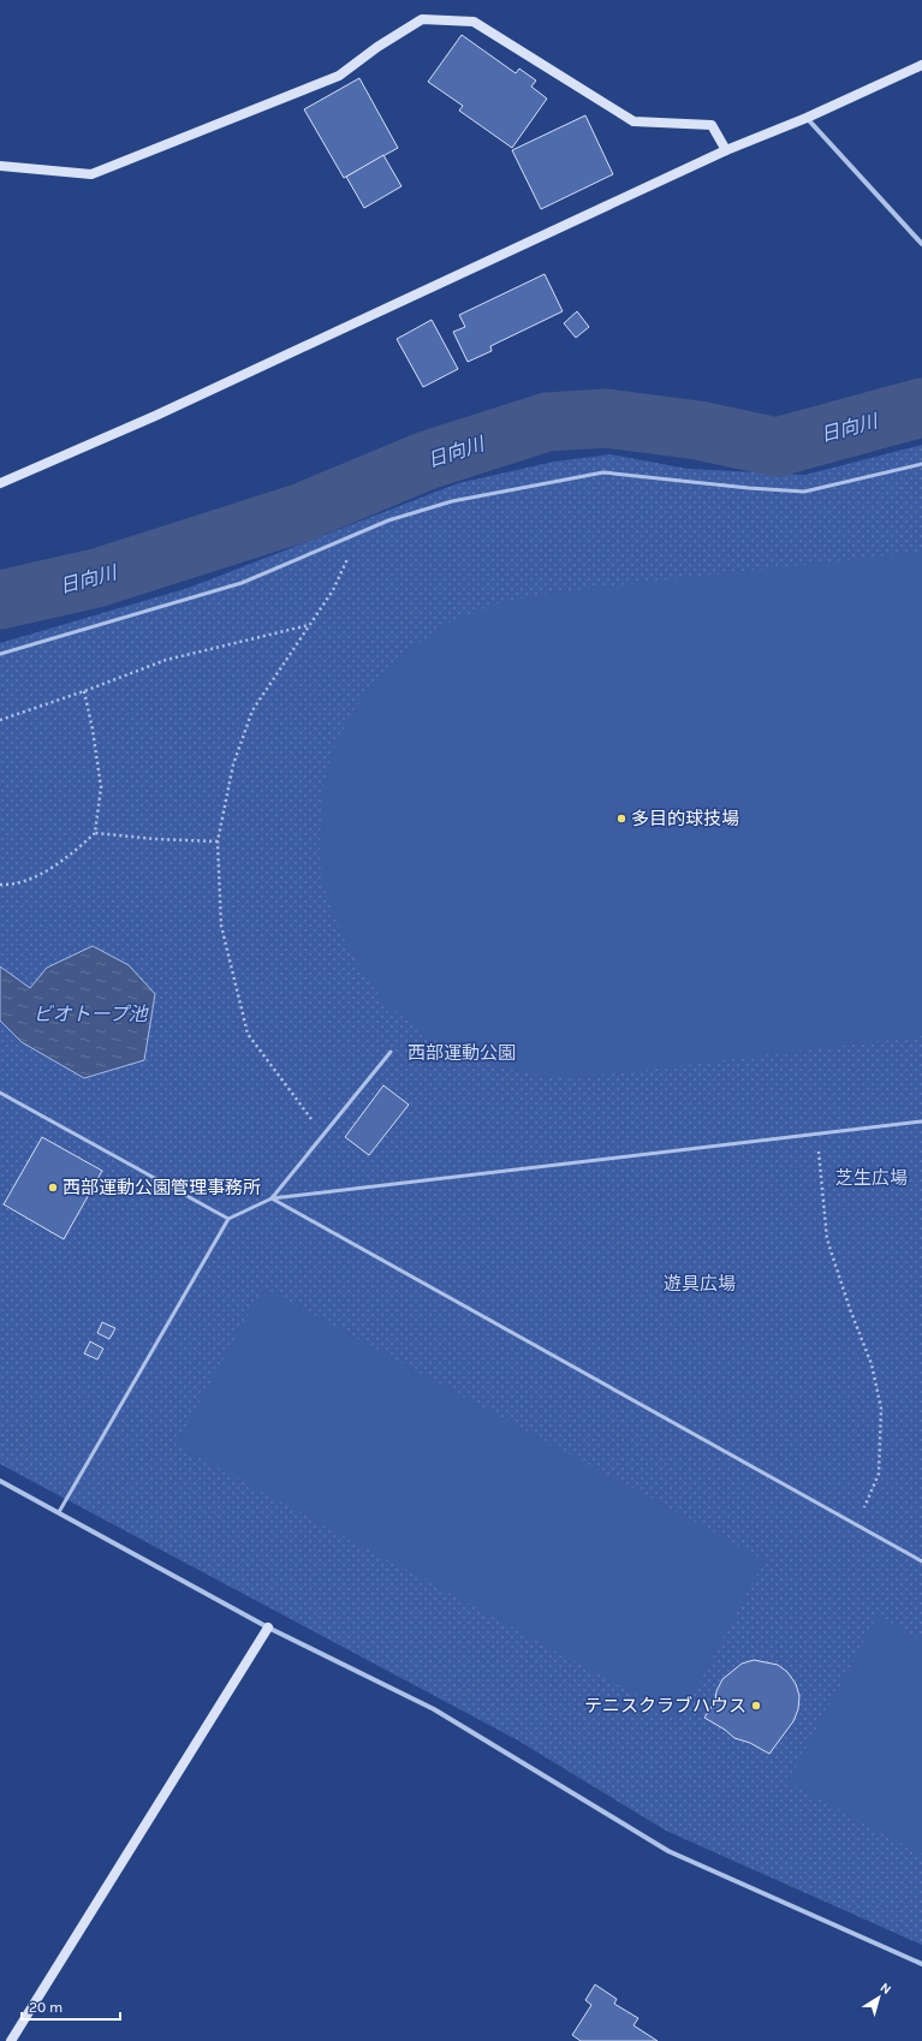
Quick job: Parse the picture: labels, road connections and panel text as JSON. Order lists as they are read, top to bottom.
{
  "water": ["日向川", "ビオトープ池"],
  "parks": ["西部運動公園", "芝生広場", "遊具広場"],
  "places": ["多目的球技場", "西部運動公園管理事務所", "テニスクラブハウス"],
  "scale_bar": "20 m",
  "north": "top right"
}
